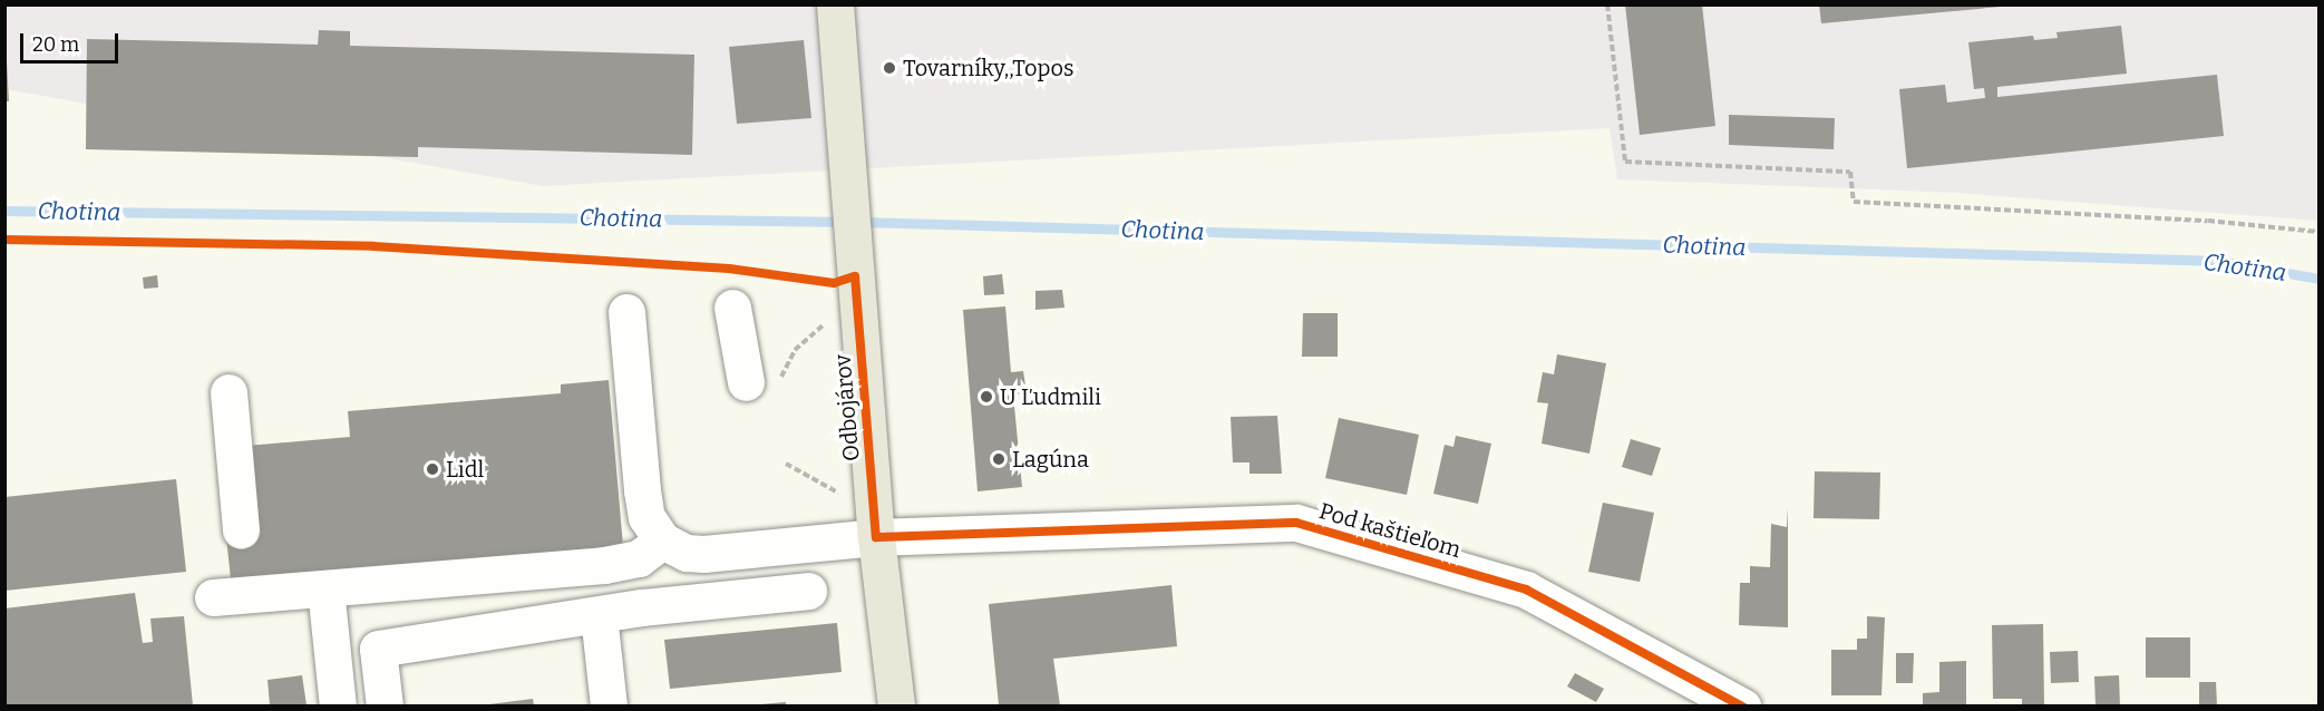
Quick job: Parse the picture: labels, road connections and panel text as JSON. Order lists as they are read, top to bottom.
{
  "streets": {
    "main road": ["Odbojárov"],
    "street": ["Pod kaštieľom"]
  },
  "crossings": [
    ["Odbojárov", "Pod kaštieľom"]
  ],
  "water": ["Chotina"],
  "places": [
    "Tovarníky,,Topos",
    "U Ľudmili",
    "Lagúna",
    "Lidl"
  ],
  "scale_bar": "20 m"
}
